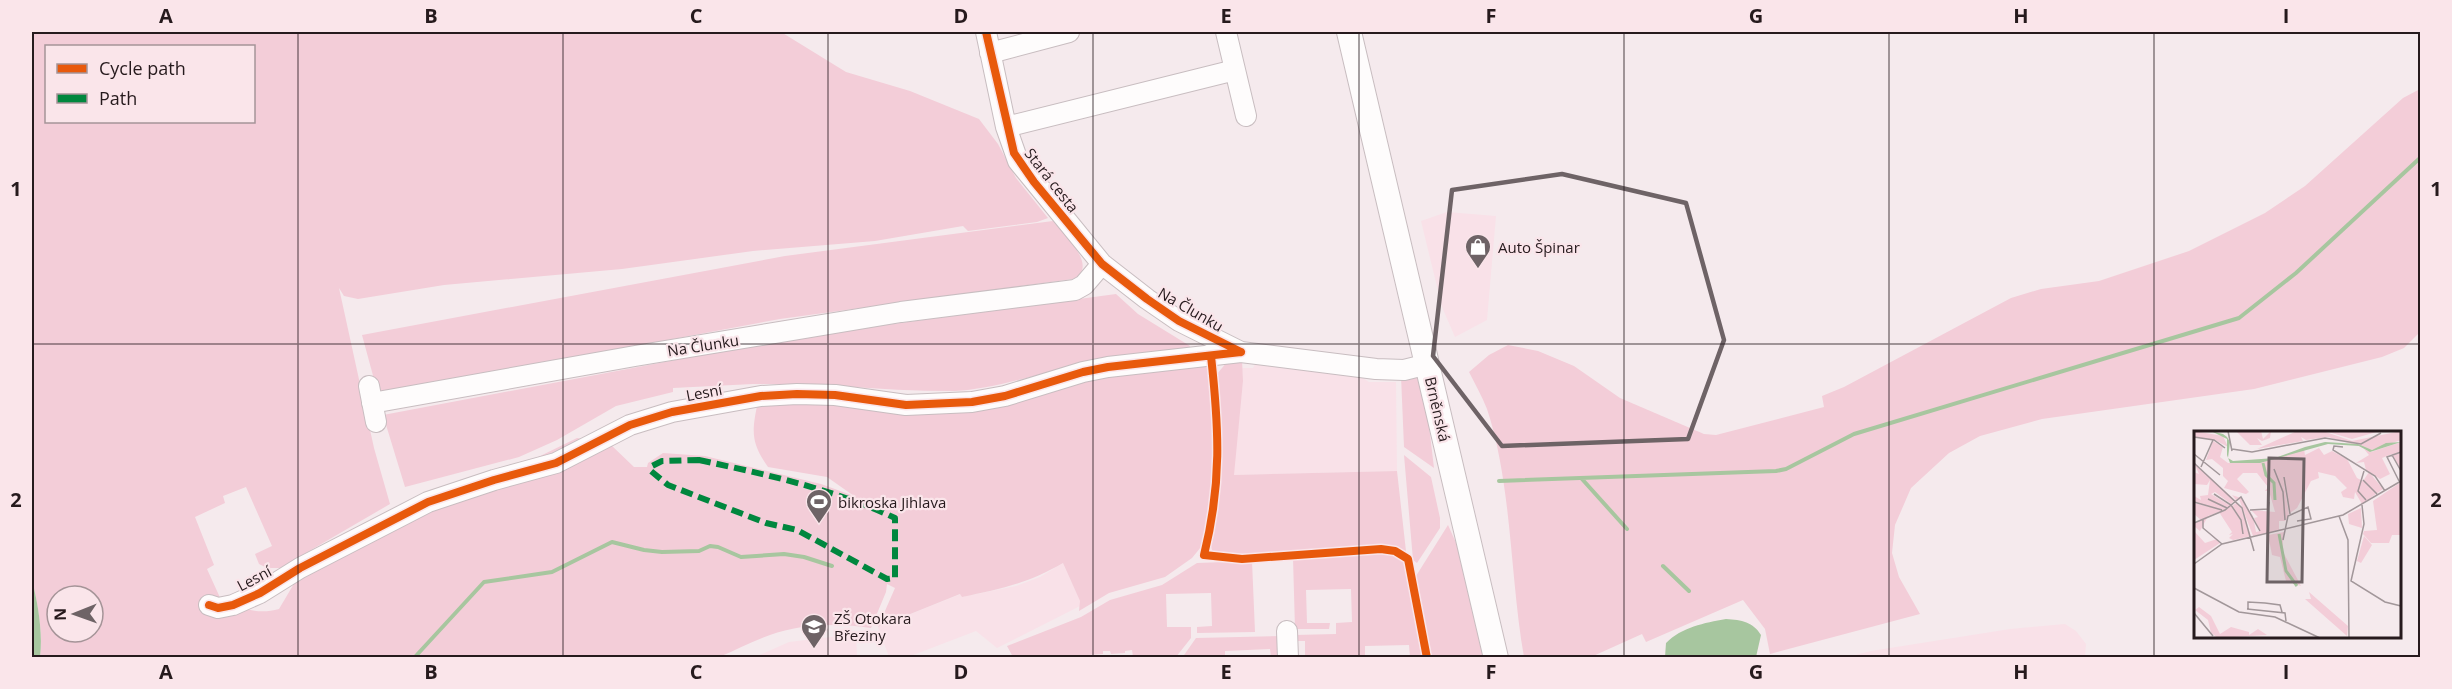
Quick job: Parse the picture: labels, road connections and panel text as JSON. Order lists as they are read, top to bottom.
{
  "streets": {
    "main road": ["Brněnská"],
    "street": ["Stará cesta", "Na Člunku", "Lesní"]
  },
  "crossings": [
    ["Stará cesta", "Na Člunku"],
    ["Na Člunku", "Lesní"],
    ["Na Člunku", "Brněnská"]
  ],
  "places": {
    "shop": ["Auto Špinar"],
    "sports": ["bikroska Jihlava"],
    "school or university": ["ZŠ Otokara Březiny"]
  },
  "legend": ["Cycle path", "Path"],
  "north": "left",
  "grid": {
    "columns": [
      "A",
      "B",
      "C",
      "D",
      "E",
      "F",
      "G",
      "H",
      "I"
    ],
    "rows": ["1", "2"]
  }
}
